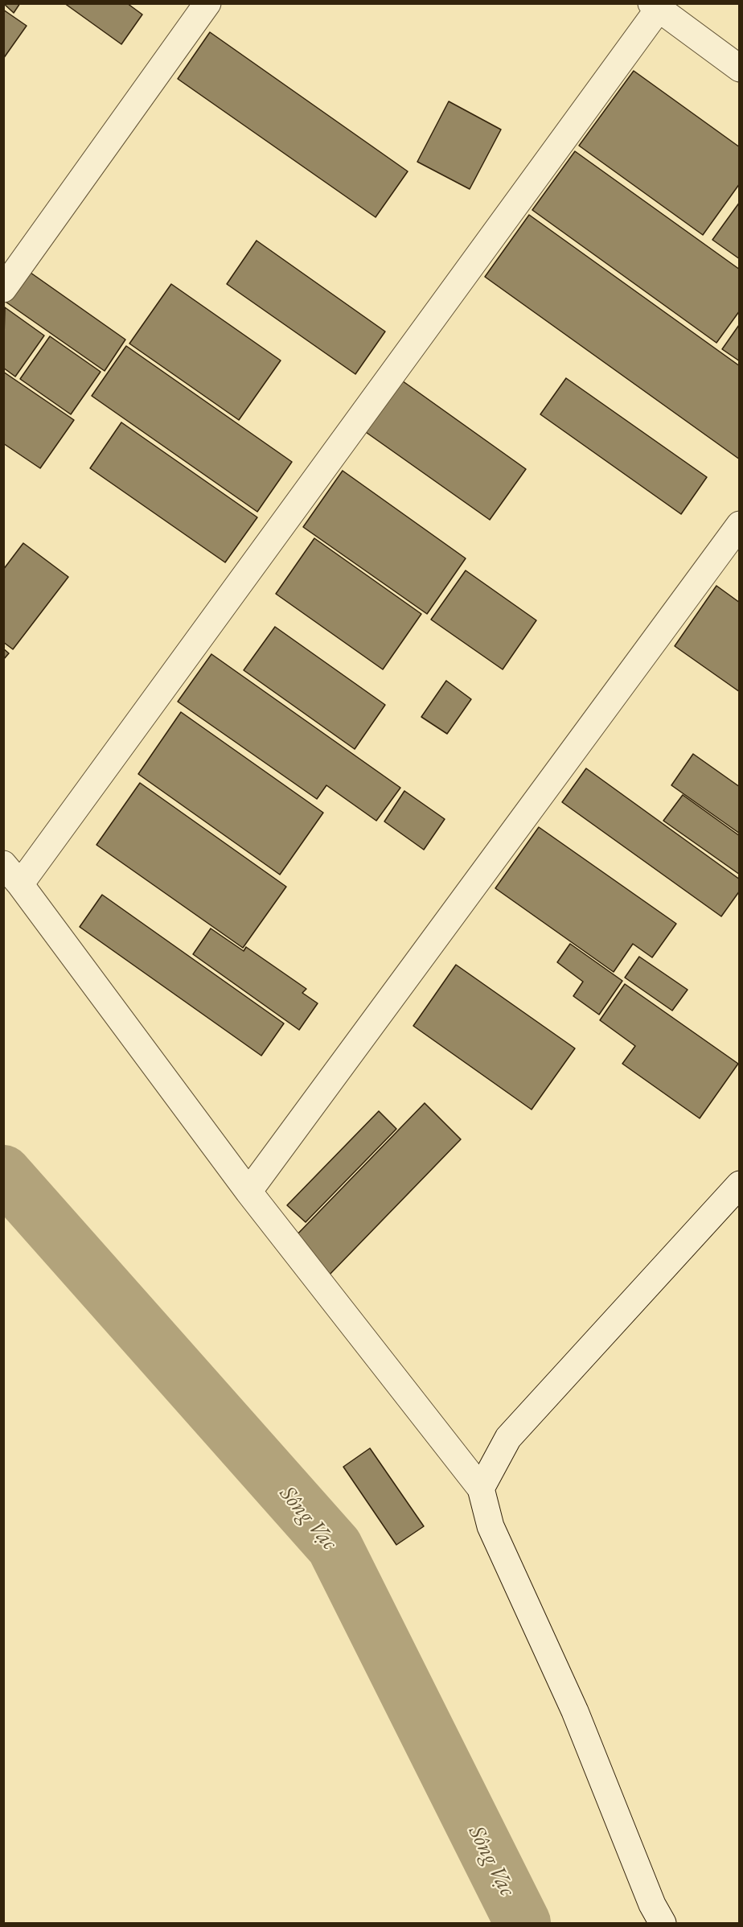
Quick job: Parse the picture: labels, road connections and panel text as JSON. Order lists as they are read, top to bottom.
{
  "water": ["Sông Vạc"]
}
